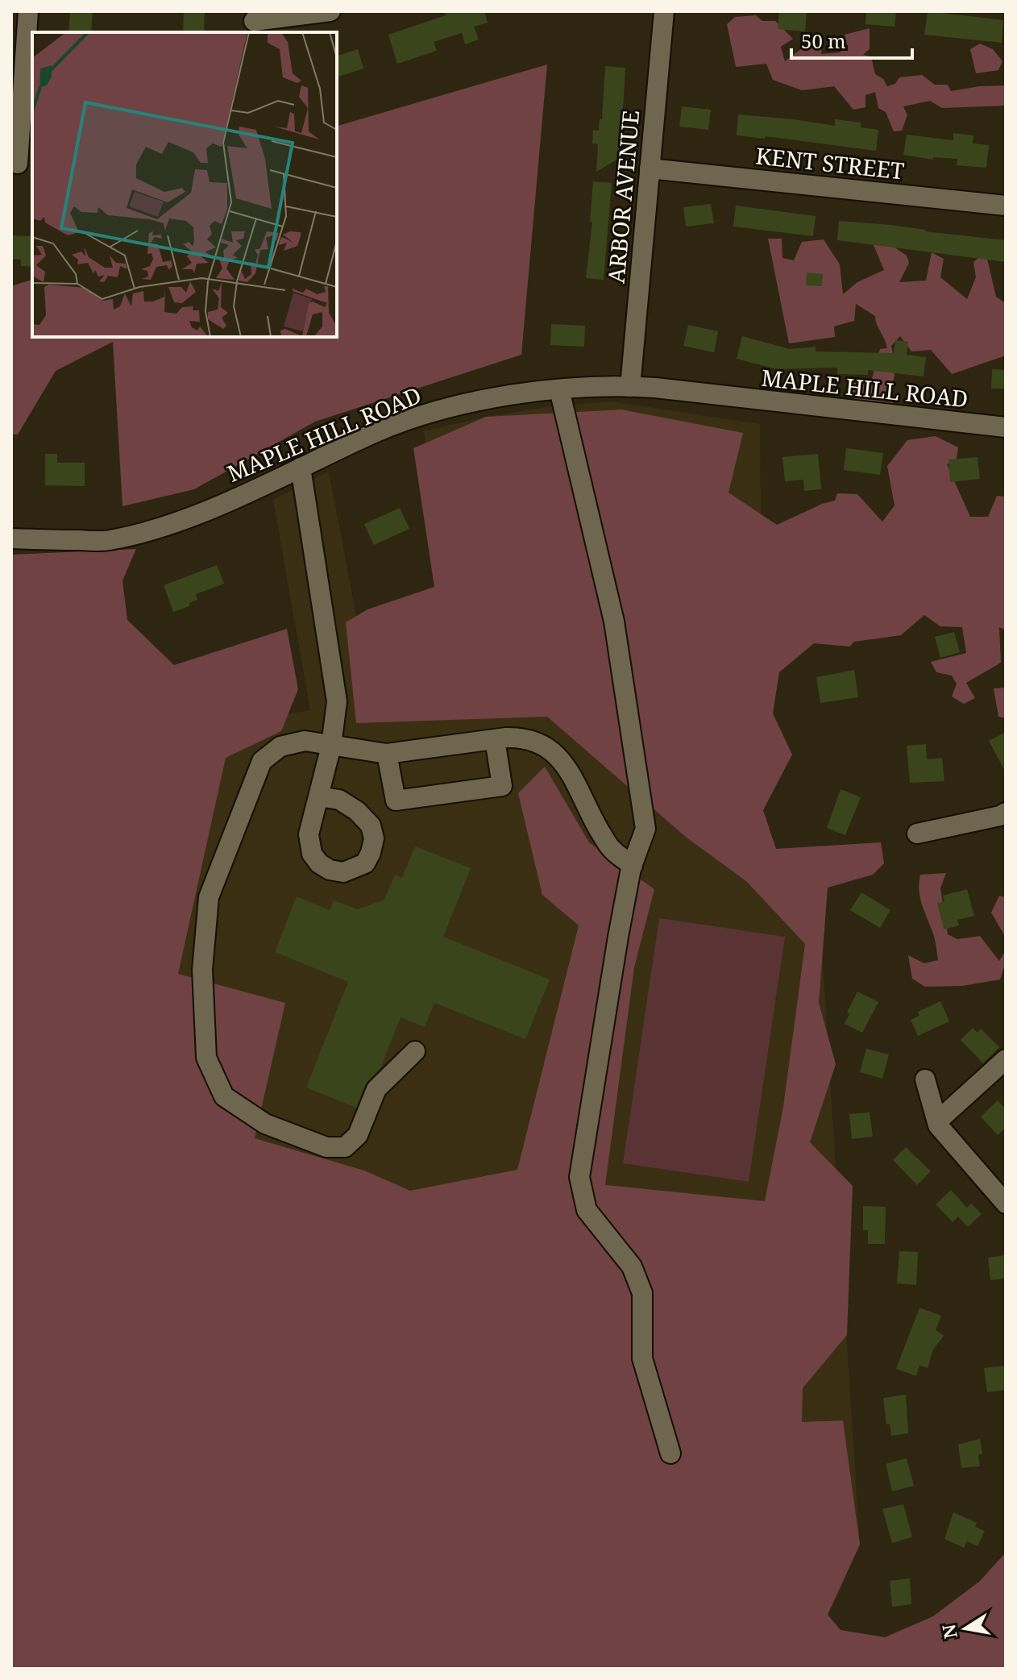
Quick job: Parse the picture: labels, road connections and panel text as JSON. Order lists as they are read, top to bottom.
{
  "streets": {
    "street": ["KENT STREET", "ARBOR AVENUE", "MAPLE HILL ROAD"]
  },
  "crossings": [
    ["KENT STREET", "ARBOR AVENUE"],
    ["ARBOR AVENUE", "MAPLE HILL ROAD"]
  ],
  "scale_bar": "50 m",
  "north": "left"
}
